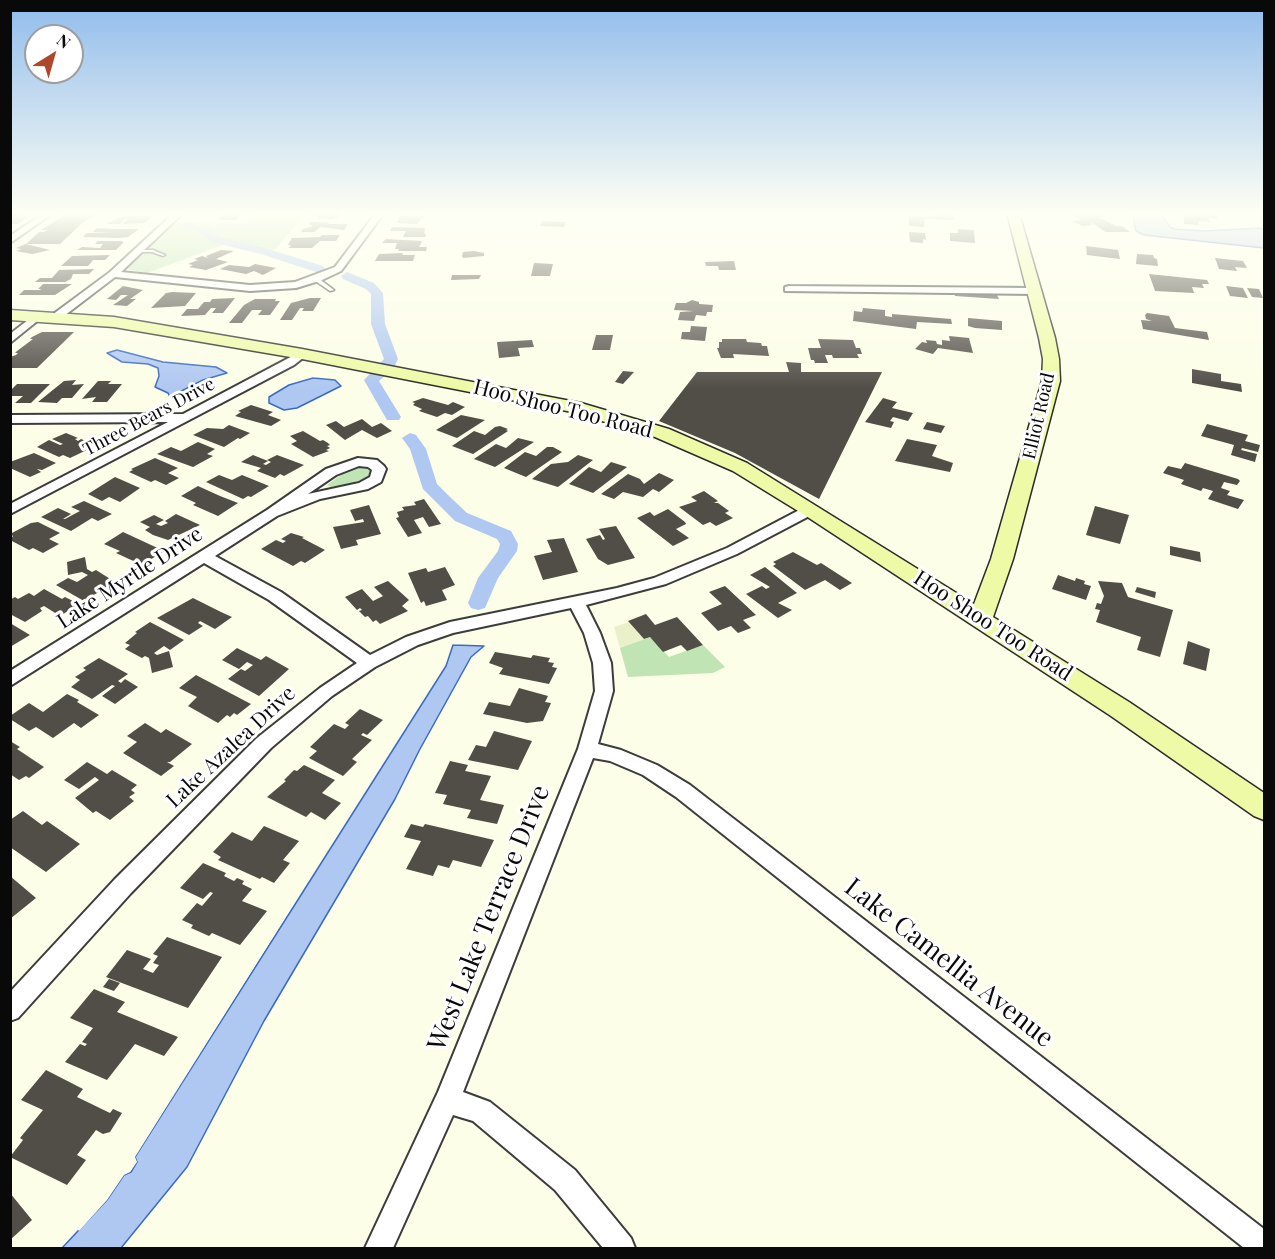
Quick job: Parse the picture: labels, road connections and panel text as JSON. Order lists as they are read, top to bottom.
{
  "streets": {
    "street": [
      "Hoo Shoo Too Road",
      "Elliot Road",
      "Three Bears Drive",
      "Lake Myrtle Drive",
      "Lake Azalea Drive",
      "West Lake Terrace Drive",
      "Lake Camellia Avenue"
    ]
  },
  "crossings": [
    ["Hoo Shoo Too Road", "Elliot Road"],
    ["Hoo Shoo Too Road", "Three Bears Drive"],
    ["Hoo Shoo Too Road", "Lake Azalea Drive"],
    ["Lake Azalea Drive", "West Lake Terrace Drive"],
    ["West Lake Terrace Drive", "Lake Camellia Avenue"]
  ],
  "north": "top right"
}
